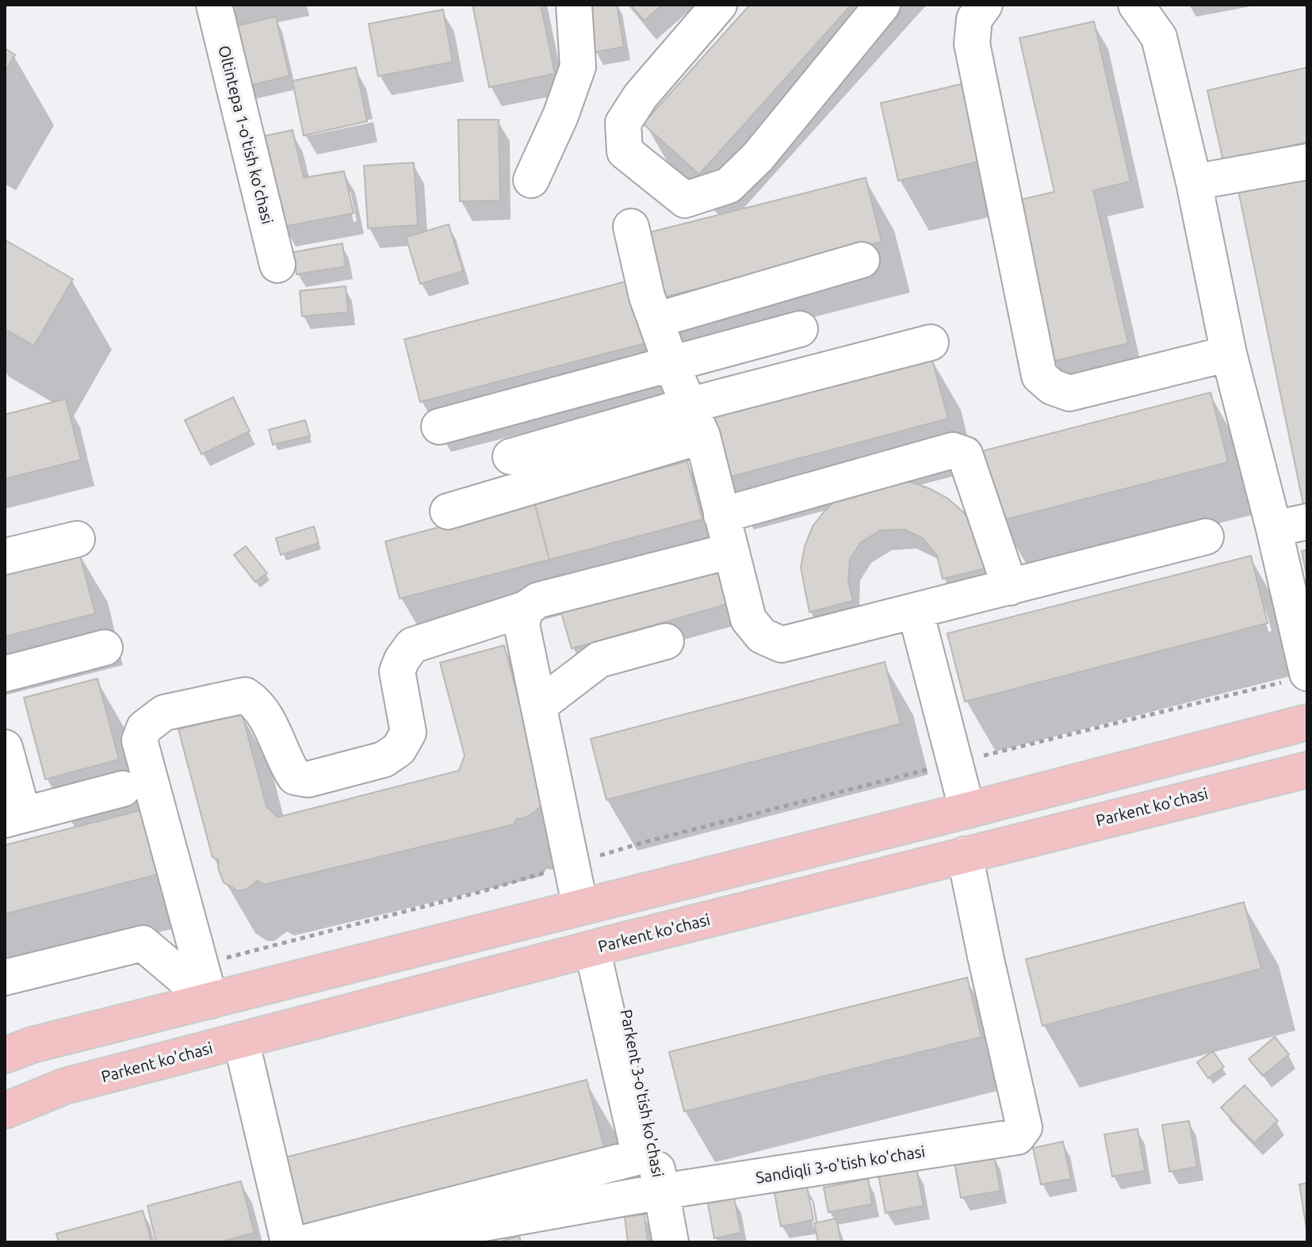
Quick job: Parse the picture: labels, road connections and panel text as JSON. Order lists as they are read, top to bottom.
{
  "streets": {
    "main road": ["Parkent ko'chasi"],
    "street": ["Oltintepa 1-o'tish ko'chasi", "Parkent 3-o'tish ko'chasi", "Sandiqli 3-o'tish ko'chasi"]
  },
  "crossings": [
    ["Parkent ko'chasi", "Parkent 3-o'tish ko'chasi"],
    ["Parkent ko'chasi", "Sandiqli 3-o'tish ko'chasi"],
    ["Parkent 3-o'tish ko'chasi", "Sandiqli 3-o'tish ko'chasi"]
  ]
}
